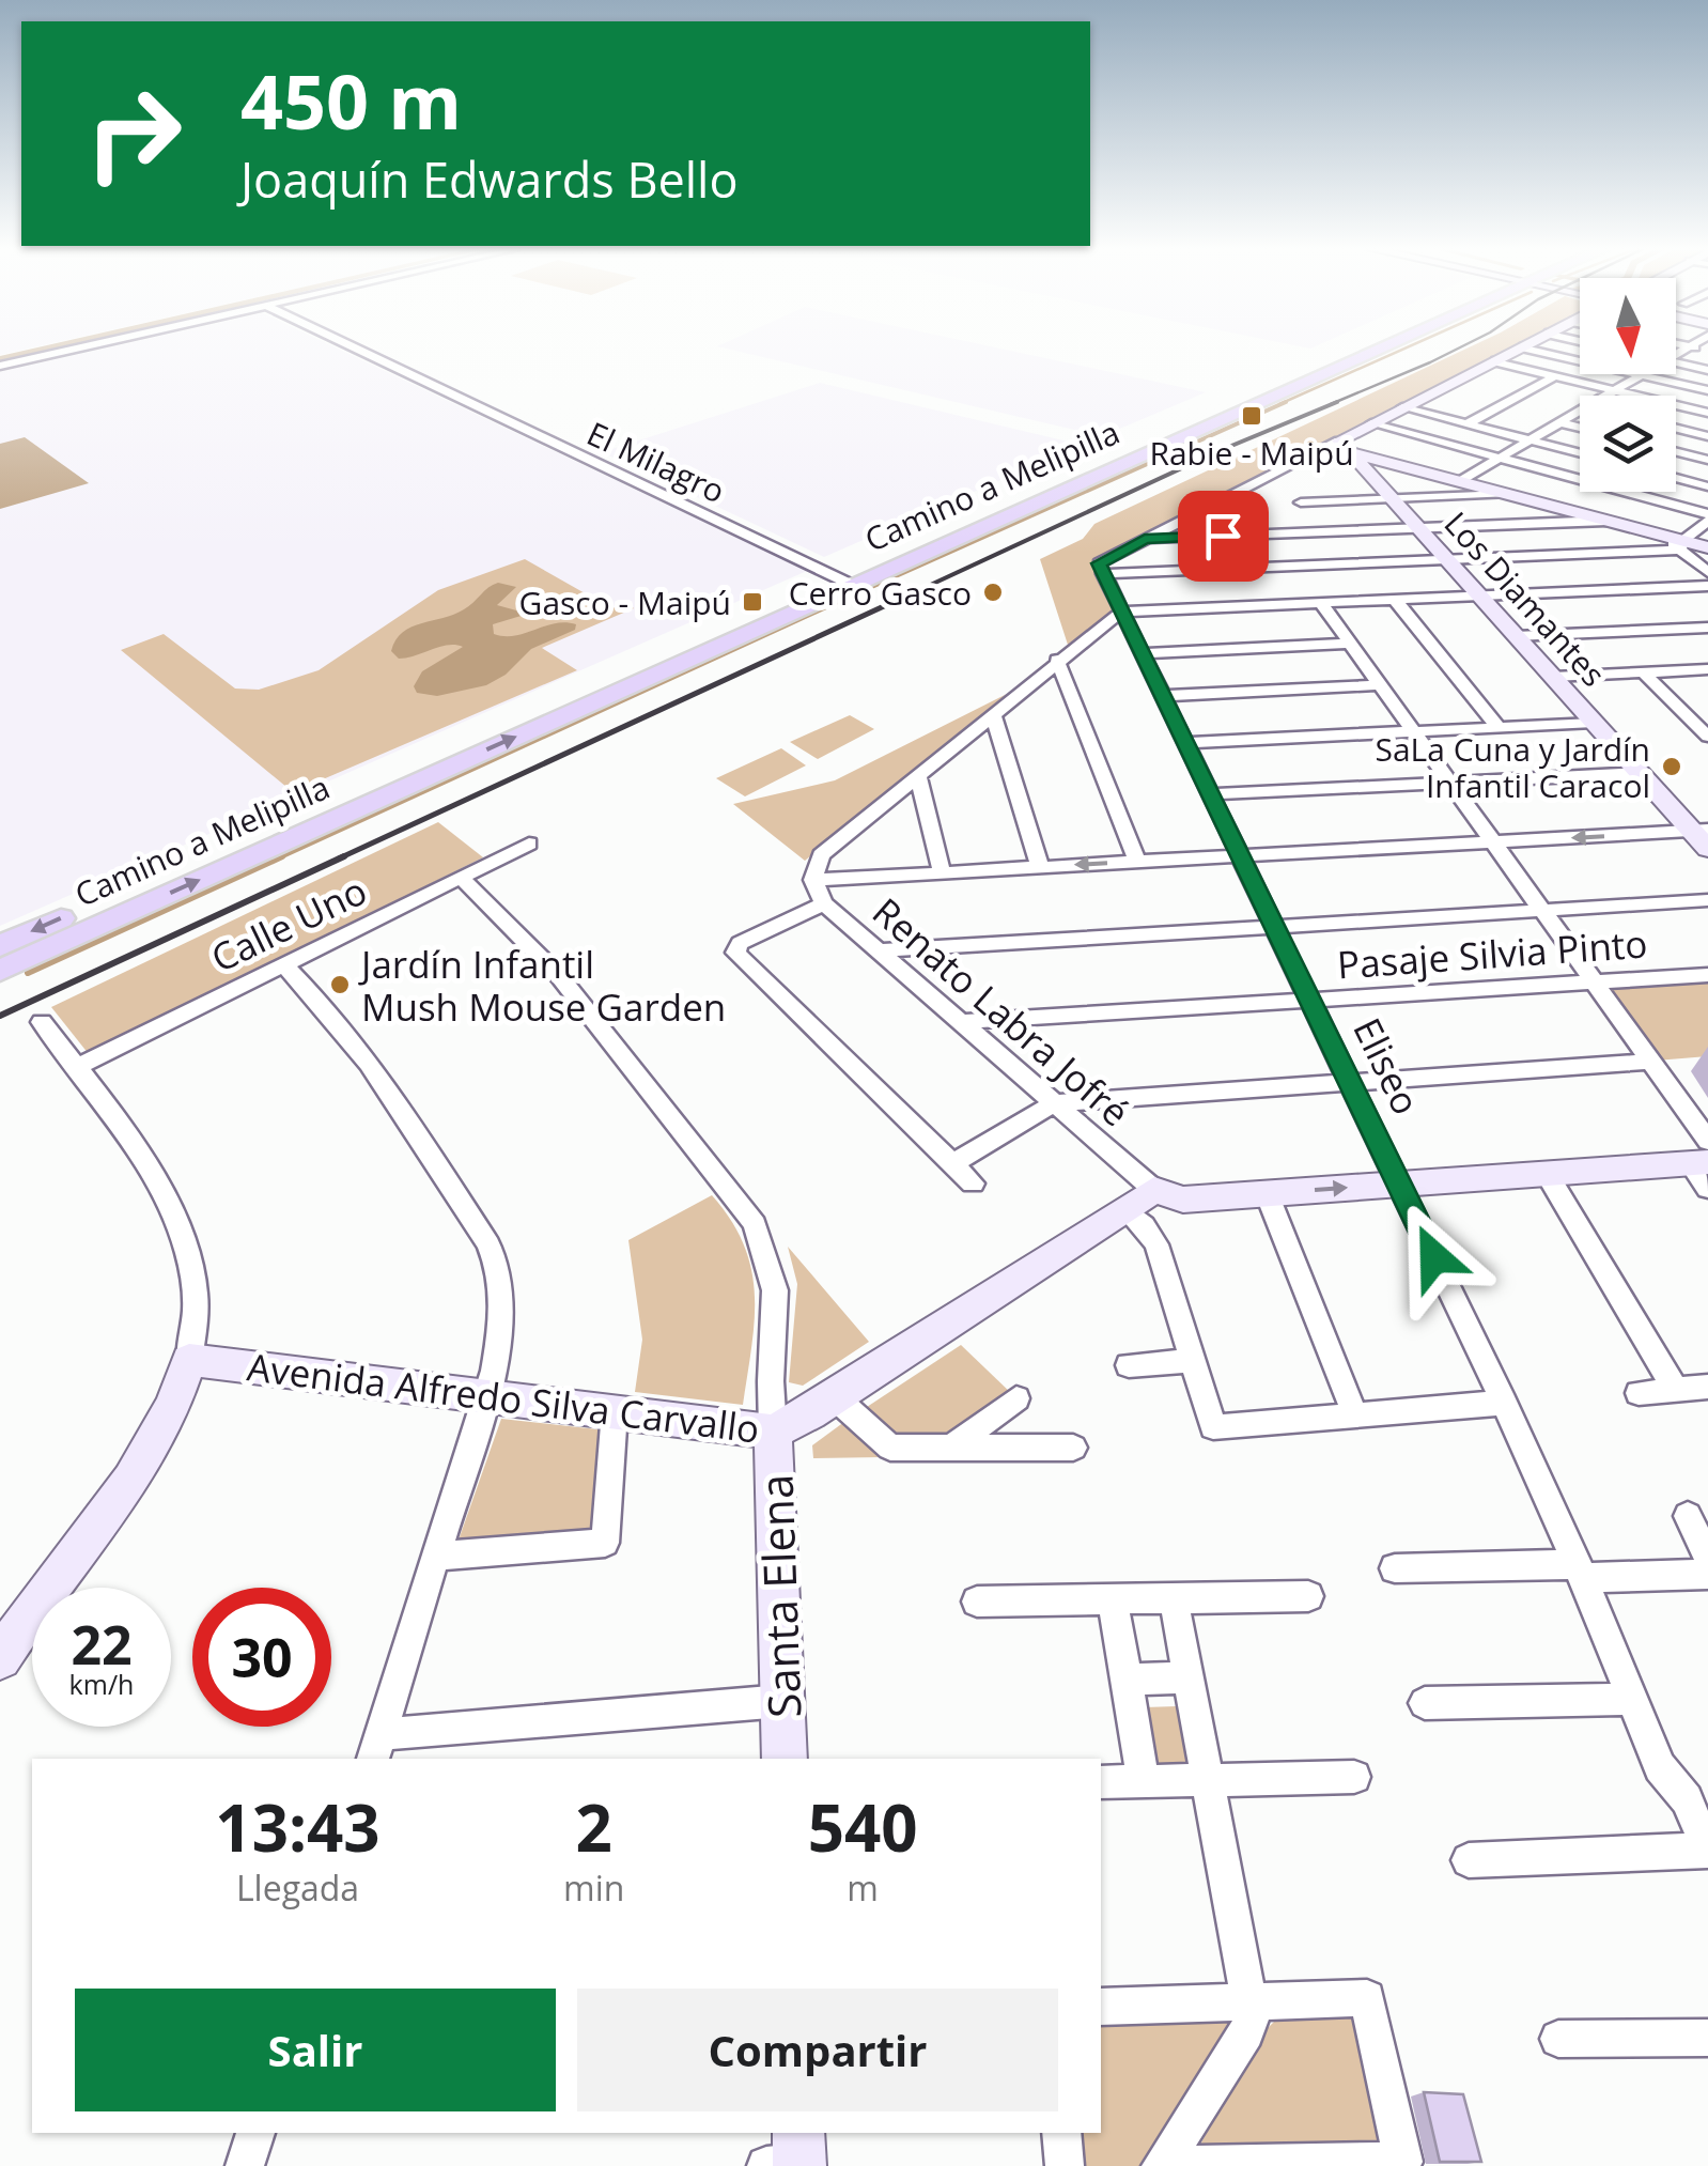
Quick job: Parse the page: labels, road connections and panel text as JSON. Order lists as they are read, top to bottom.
{
  "streets": {
    "main road": ["Camino a Melipilla"],
    "street": [
      "El Milagro",
      "Los Diamantes",
      "Calle Uno",
      "Pasaje Silvia Pinto",
      "Renato Labra Jofré",
      "Eliseo",
      "Avenida Alfredo Silva Carvallo",
      "Santa Elena"
    ]
  },
  "crossings": [
    ["El Milagro", "Camino a Melipilla"],
    ["Pasaje Silvia Pinto", "Renato Labra Jofré"],
    ["Pasaje Silvia Pinto", "Eliseo"],
    ["Renato Labra Jofré", "Avenida Alfredo Silva Carvallo"],
    ["Avenida Alfredo Silva Carvallo", "Santa Elena"]
  ],
  "places": {
    "transit": ["Rabie - Maipú", "Gasco - Maipú"],
    "other": ["Cerro Gasco", "SaLa Cuna y Jardín Infantil Caracol", "Jardín Infantil Mush Mouse Garden"]
  },
  "north": "bottom",
  "page": {
    "turn": ["450 m", "Joaquín Edwards Bello"],
    "speed": "22 km/h",
    "limit": "30",
    "eta": [
      "13:43",
      "Llegada",
      "2",
      "min",
      "540",
      "m"
    ],
    "buttons": ["Salir", "Compartir"]
  }
}
